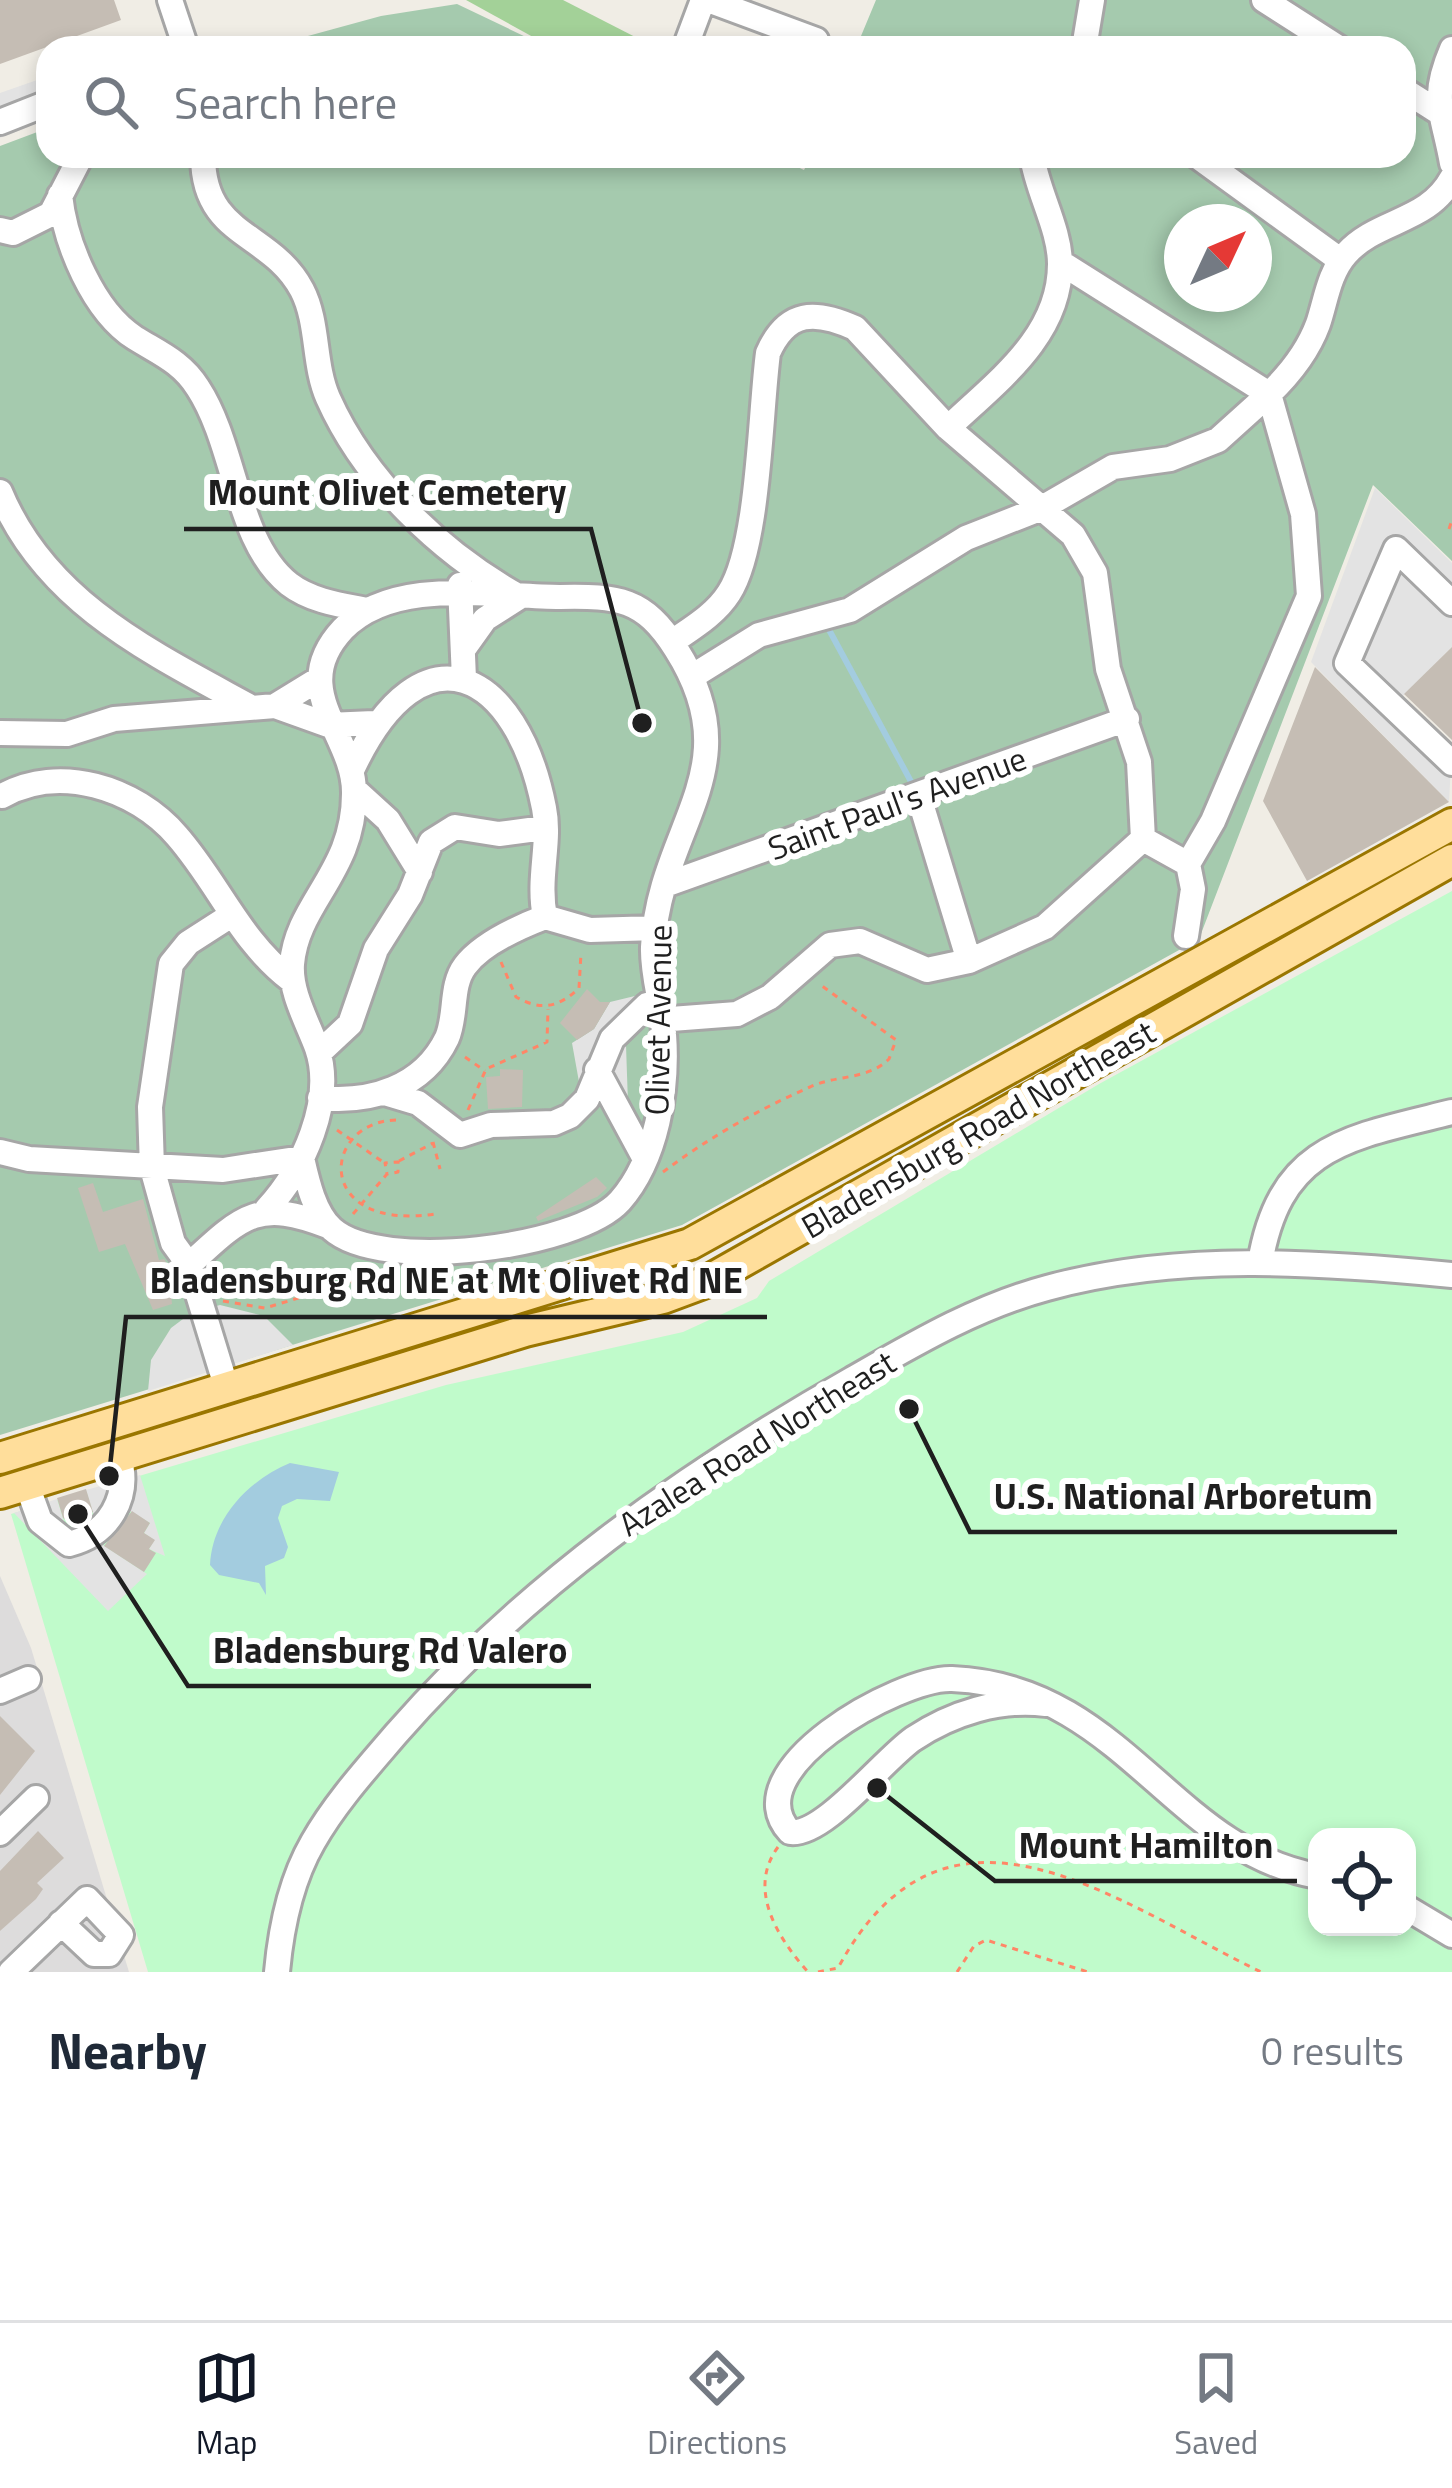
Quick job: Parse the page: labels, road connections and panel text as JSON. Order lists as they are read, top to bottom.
{
  "streets": {
    "main road": ["Bladensburg Road Northeast"],
    "street": ["Saint Paul's Avenue", "Olivet Avenue", "Azalea Road Northeast"]
  },
  "crossings": [
    ["Saint Paul's Avenue", "Olivet Avenue"]
  ],
  "places": [
    "Mount Olivet Cemetery",
    "U.S. National Arboretum",
    "Bladensburg Rd NE at Mt Olivet Rd NE",
    "Bladensburg Rd Valero",
    "Mount Hamilton"
  ],
  "north": "top right",
  "page": {
    "search": "Search here",
    "heading": ["Nearby", "0 results"],
    "nav": ["Map", "Directions", "Saved"]
  }
}
